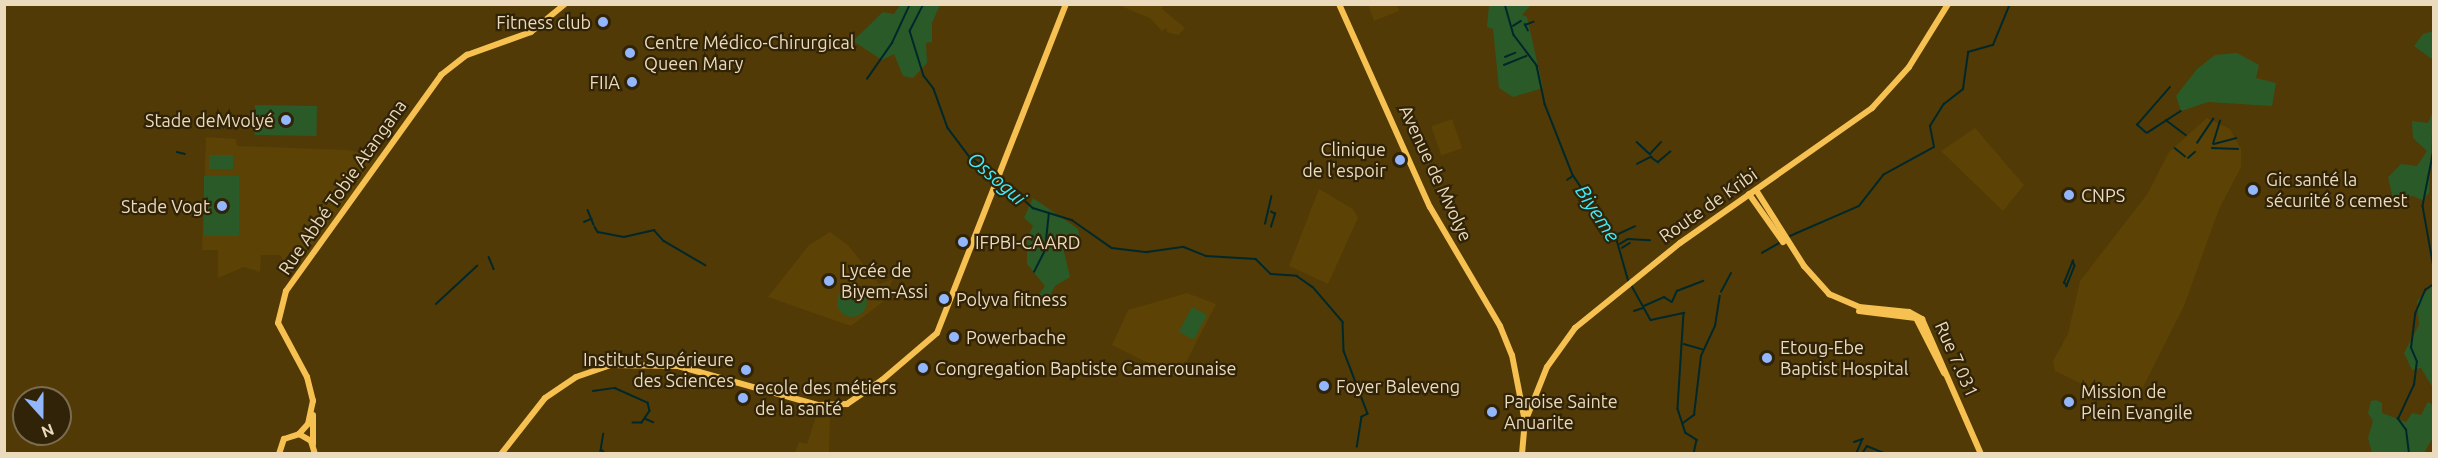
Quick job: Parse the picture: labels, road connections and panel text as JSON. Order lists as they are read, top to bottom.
{
  "streets": {
    "main road": [
      "Avenue de Mvolye",
      "Rue Abbé Tobie Atangana",
      "Route de Kribi",
      "Rue 7.031"
    ]
  },
  "crossings": [
    ["Avenue de Mvolye", "Route de Kribi"],
    ["Route de Kribi", "Rue 7.031"]
  ],
  "water": ["Ossogui", "Biyeme"],
  "places": [
    "Fitness club",
    "Centre Médico-Chirurgical Queen Mary",
    "FIIA",
    "Stade deMvolyé",
    "Clinique de l'espoir",
    "Gic santé la sécurité 8 cemest",
    "CNPS",
    "Stade Vogt",
    "IFPBI-CAARD",
    "Lycée de Biyem-Assi",
    "Polyva fitness",
    "Powerbache",
    "Etoug-Ebe Baptist Hospital",
    "Congregation Baptiste Camerounaise",
    "Institut Supérieure des Sciences",
    "Foyer Baleveng",
    "ecole des métiers de la santé",
    "Mission de Plein Evangile",
    "Paroise Sainte Anuarite"
  ],
  "north": "bottom"
}
